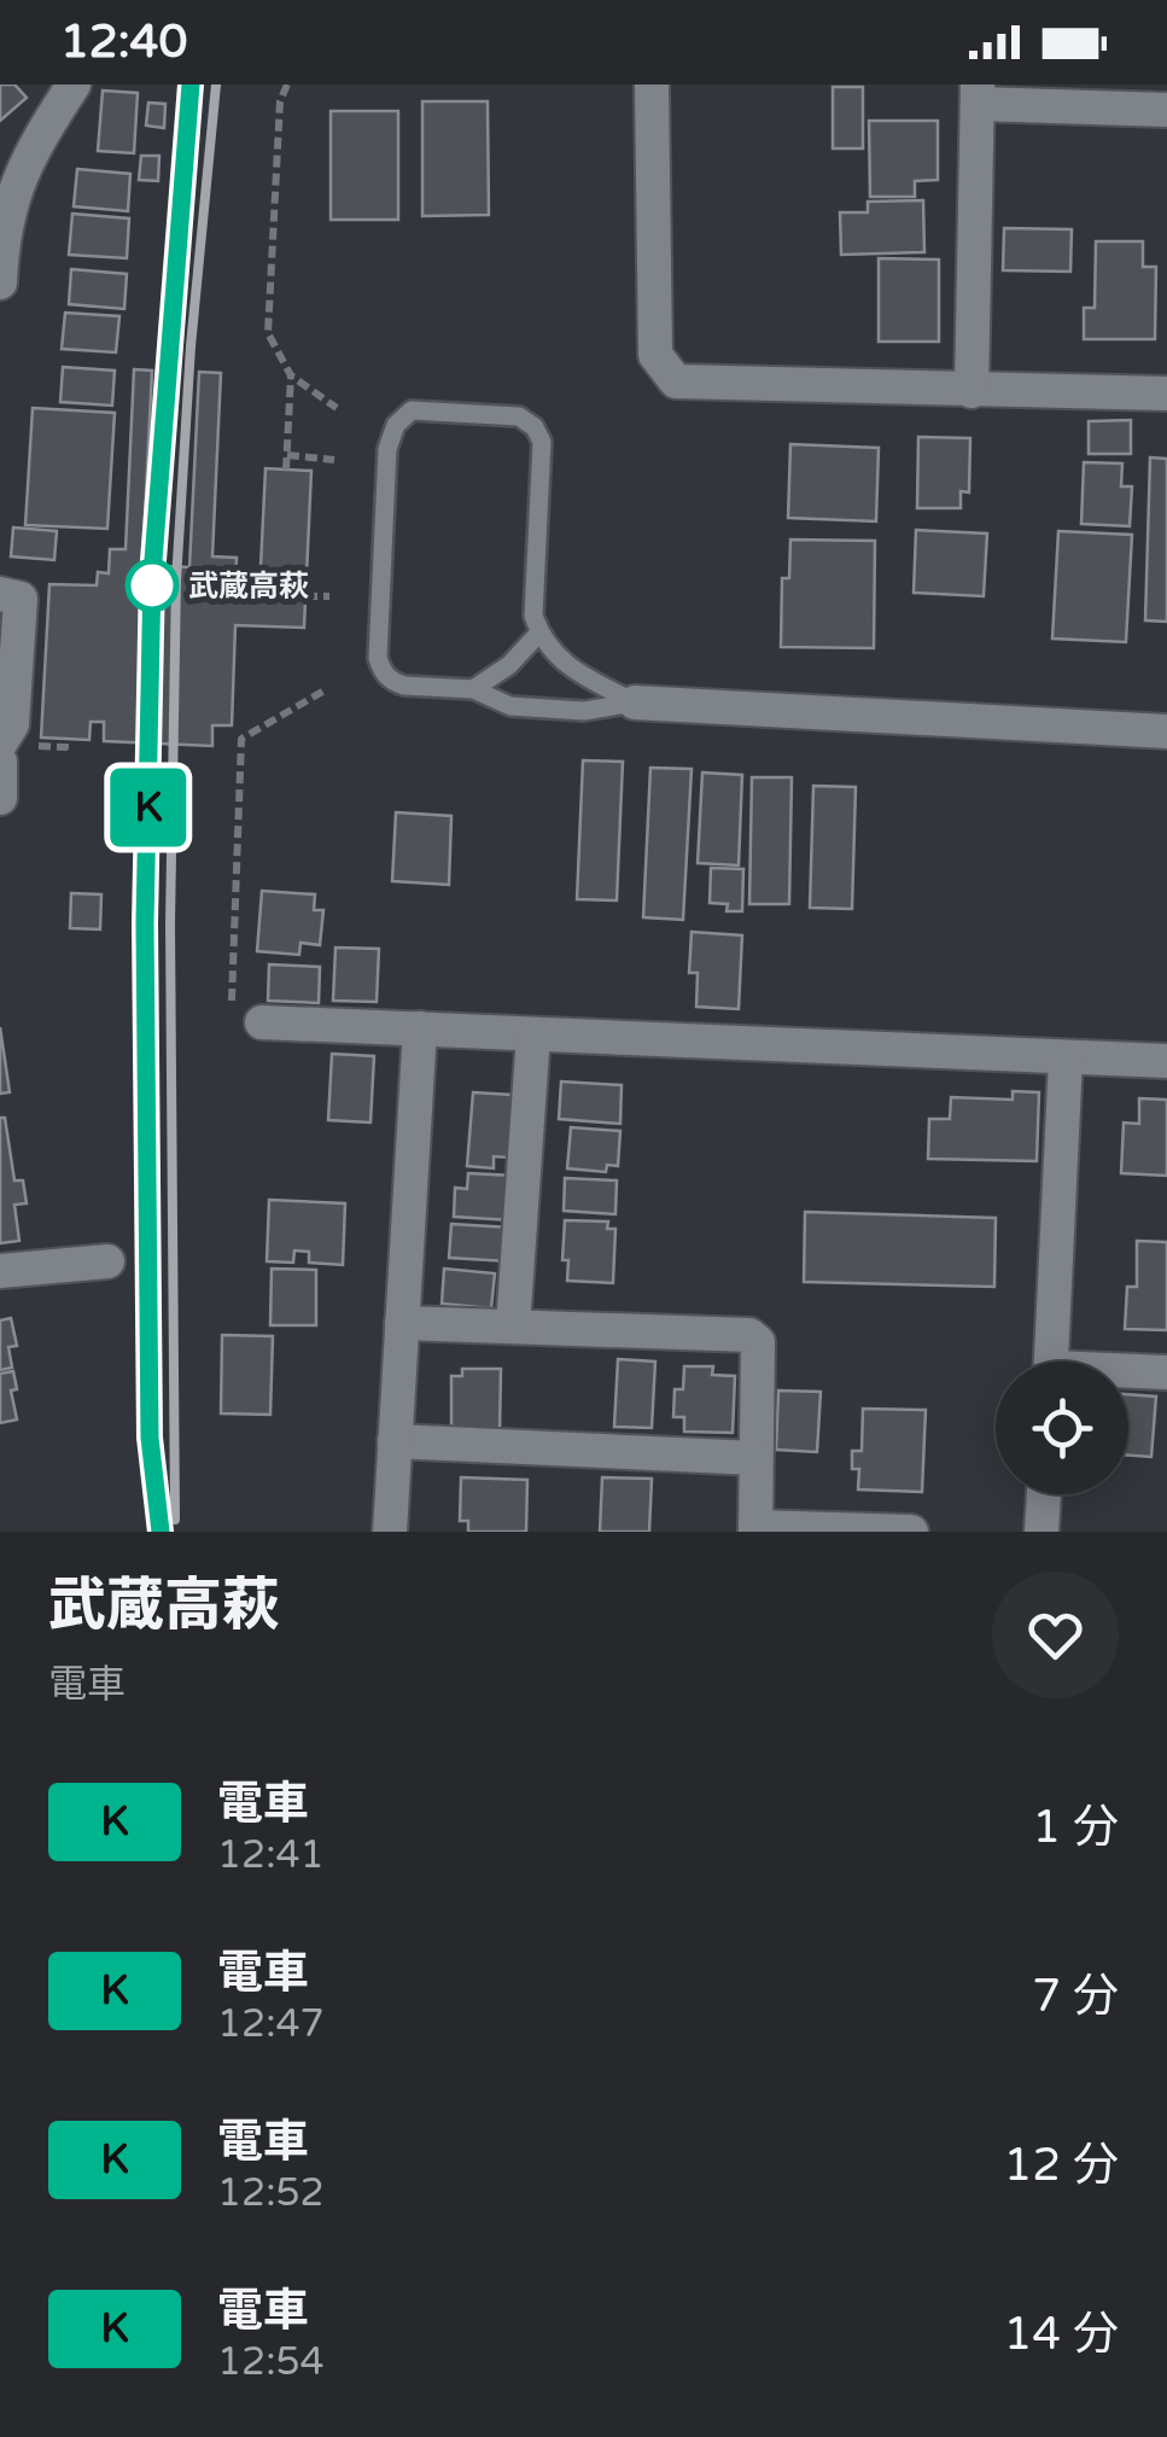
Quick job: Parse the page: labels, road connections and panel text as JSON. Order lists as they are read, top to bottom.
{
  "places": ["武蔵高萩"],
  "page": {
    "status": "12:40",
    "on_map": "K",
    "heading": ["武蔵高萩", "電車"],
    "list": [
      {
        "mark": "K",
        "name": "電車",
        "note": "12:41",
        "value": "1 分"
      },
      {
        "mark": "K",
        "name": "電車",
        "note": "12:47",
        "value": "7 分"
      },
      {
        "mark": "K",
        "name": "電車",
        "note": "12:52",
        "value": "12 分"
      },
      {
        "mark": "K",
        "name": "電車",
        "note": "12:54",
        "value": "14 分"
      }
    ]
  }
}
